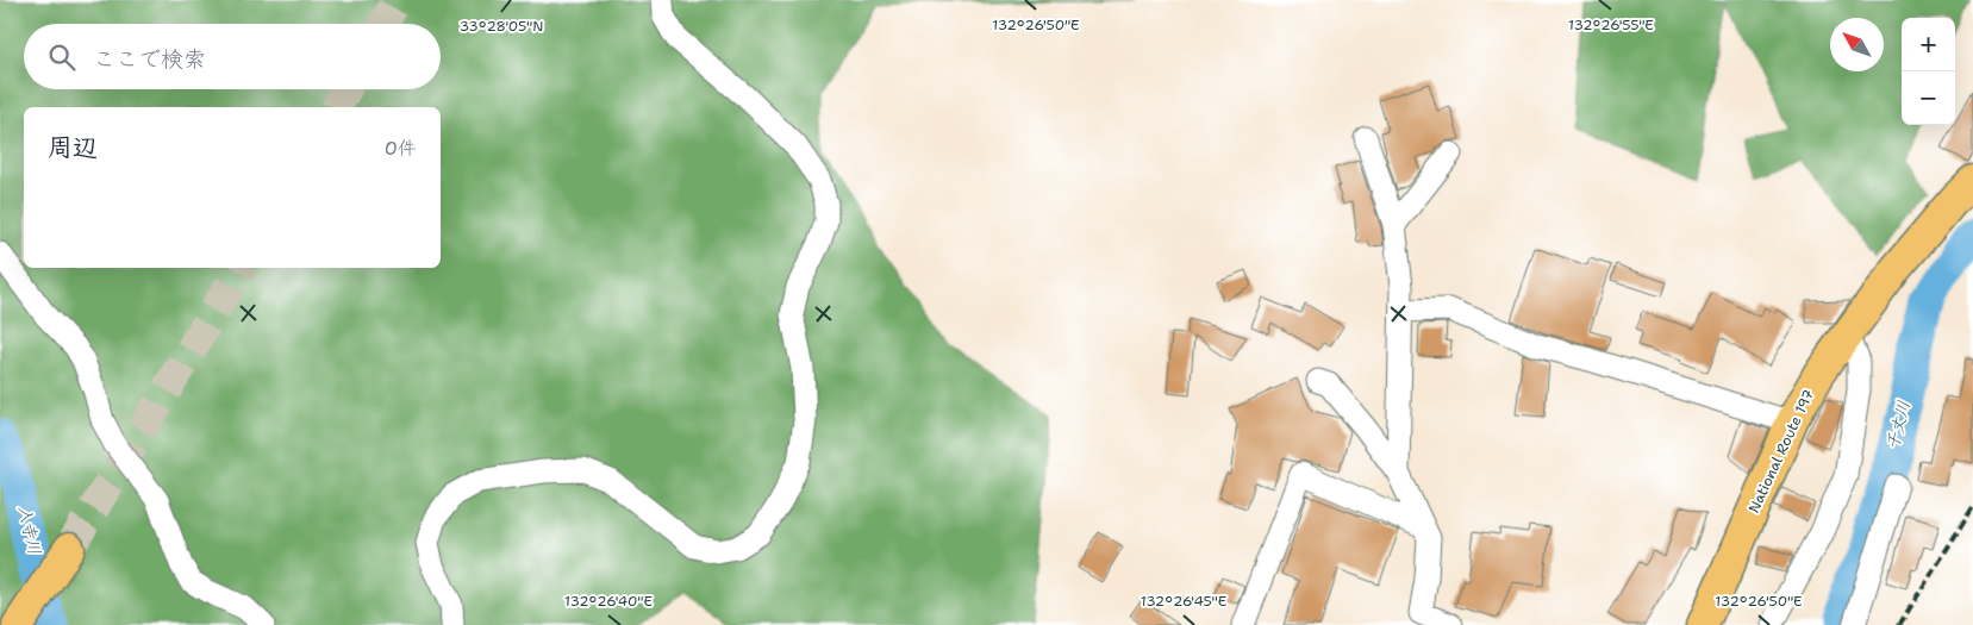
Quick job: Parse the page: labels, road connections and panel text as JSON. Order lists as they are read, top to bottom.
{
  "streets": {
    "highway": ["National Route 197"]
  },
  "water": ["千丈川", "入寺川"],
  "north": "top left",
  "page": {
    "map_buttons": ["+", "−"],
    "search": "ここで検索",
    "heading": ["周辺", "0件"]
  },
  "coordinates": [
    "132°26'50\"E",
    "132°26'55\"E",
    "33°28'05\"N",
    "132°26'40\"E",
    "132°26'45\"E"
  ]
}
